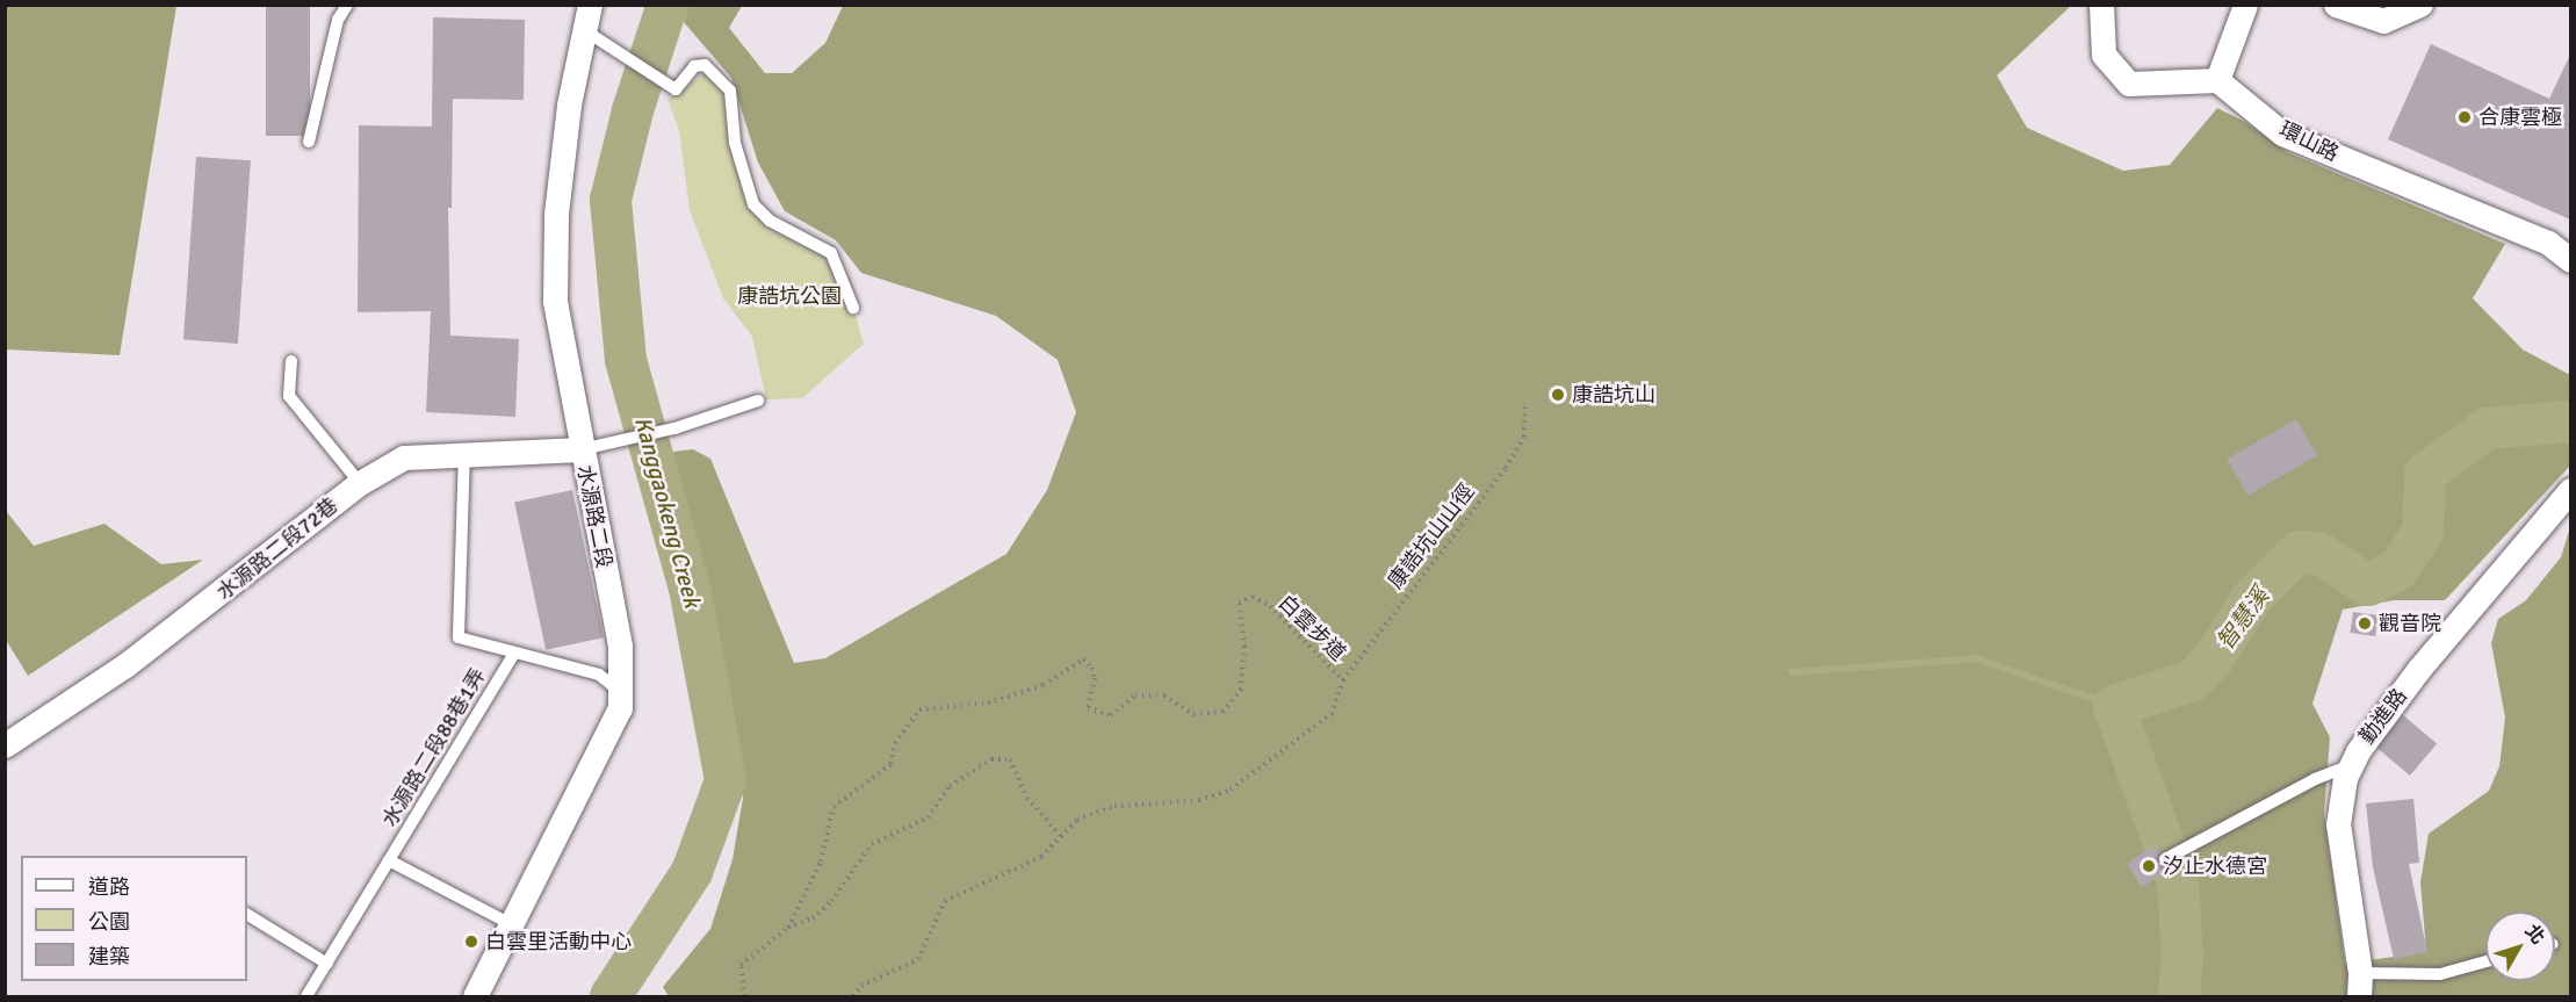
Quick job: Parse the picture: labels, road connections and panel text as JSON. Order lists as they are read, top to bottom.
{
  "streets": {
    "street": [
      "環山路",
      "水源路二段",
      "水源路二段72巷",
      "勤進路"
    ],
    "lane": ["水源路二段88巷1弄"],
    "path": ["康誥坑山山徑", "白雲步道"]
  },
  "crossings": [
    ["水源路二段", "水源路二段72巷"],
    ["康誥坑山山徑", "白雲步道"]
  ],
  "water": ["Kanggaokeng Creek", "智慧溪"],
  "parks": ["康誥坑公園"],
  "places": [
    "合康雲極",
    "康誥坑山",
    "觀音院",
    "汐止水德宮",
    "白雲里活動中心"
  ],
  "legend": ["道路", "公園", "建築"],
  "north": "top right"
}
